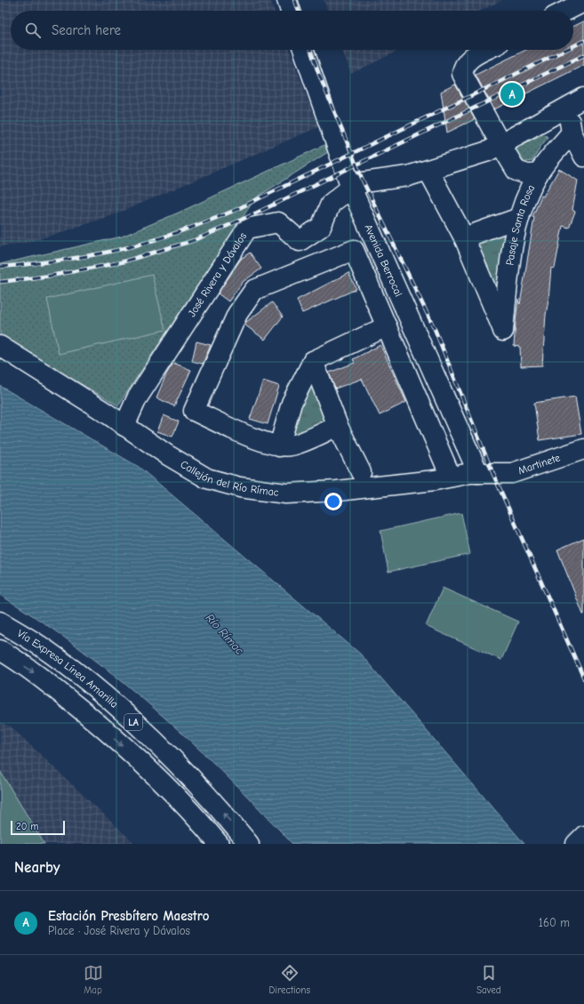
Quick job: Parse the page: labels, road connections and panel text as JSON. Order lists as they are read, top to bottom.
{
  "streets": {
    "main road": [
      "Pasaje Santa Rosa",
      "Avenida Berrocal",
      "José Rivera y Dávalos",
      "Martinete",
      "Callejón del Río Rímac",
      "Vía Expresa Línea Amarilla",
      "LA"
    ]
  },
  "crossings": [
    ["Avenida Berrocal", "José Rivera y Dávalos"],
    ["Avenida Berrocal", "Martinete"],
    ["Avenida Berrocal", "Callejón del Río Rímac"],
    ["José Rivera y Dávalos", "Callejón del Río Rímac"],
    ["Martinete", "Callejón del Río Rímac"]
  ],
  "water": ["Río Rímac"],
  "scale_bar": "20 m",
  "page": {
    "search": "Search here",
    "pins": "A",
    "scale": "20 m",
    "heading": "Nearby",
    "list": [
      {
        "mark": "A",
        "name": "Estación Presbítero Maestro",
        "note": "Place · José Rivera y Dávalos",
        "value": "160 m"
      }
    ],
    "nav": ["Map", "Directions", "Saved"]
  }
}
